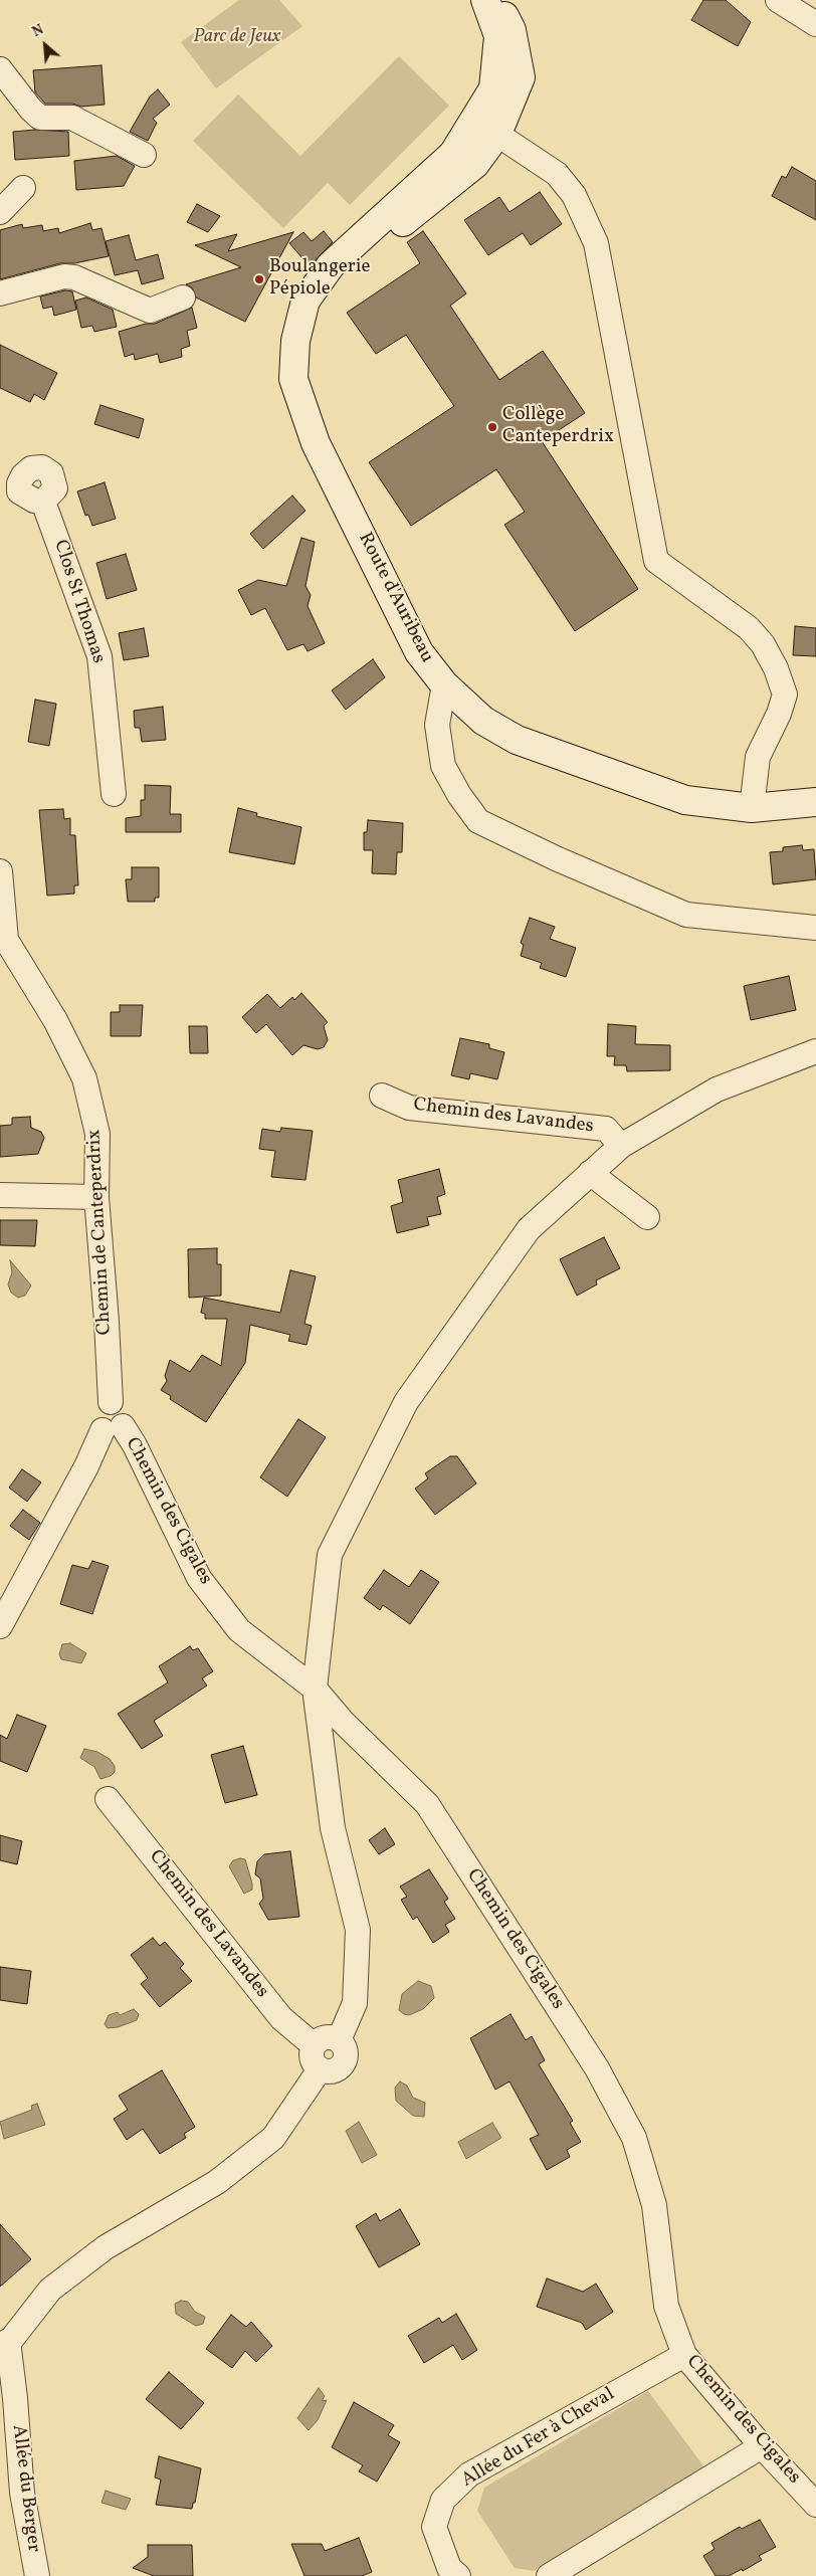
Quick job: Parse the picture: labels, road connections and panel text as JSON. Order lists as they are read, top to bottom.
{
  "streets": {
    "street": [
      "Route d'Auribeau",
      "Clos St Thomas",
      "Chemin des Lavandes",
      "Chemin de Canteperdrix",
      "Chemin des Cigales",
      "Allée du Fer à Cheval",
      "Allée du Berger"
    ]
  },
  "crossings": [
    ["Chemin de Canteperdrix", "Chemin des Cigales"],
    ["Chemin des Cigales", "Allée du Fer à Cheval"]
  ],
  "parks": ["Parc de Jeux"],
  "places": ["Boulangerie Pépiole", "Collège Canteperdrix"],
  "north": "top left"
}
